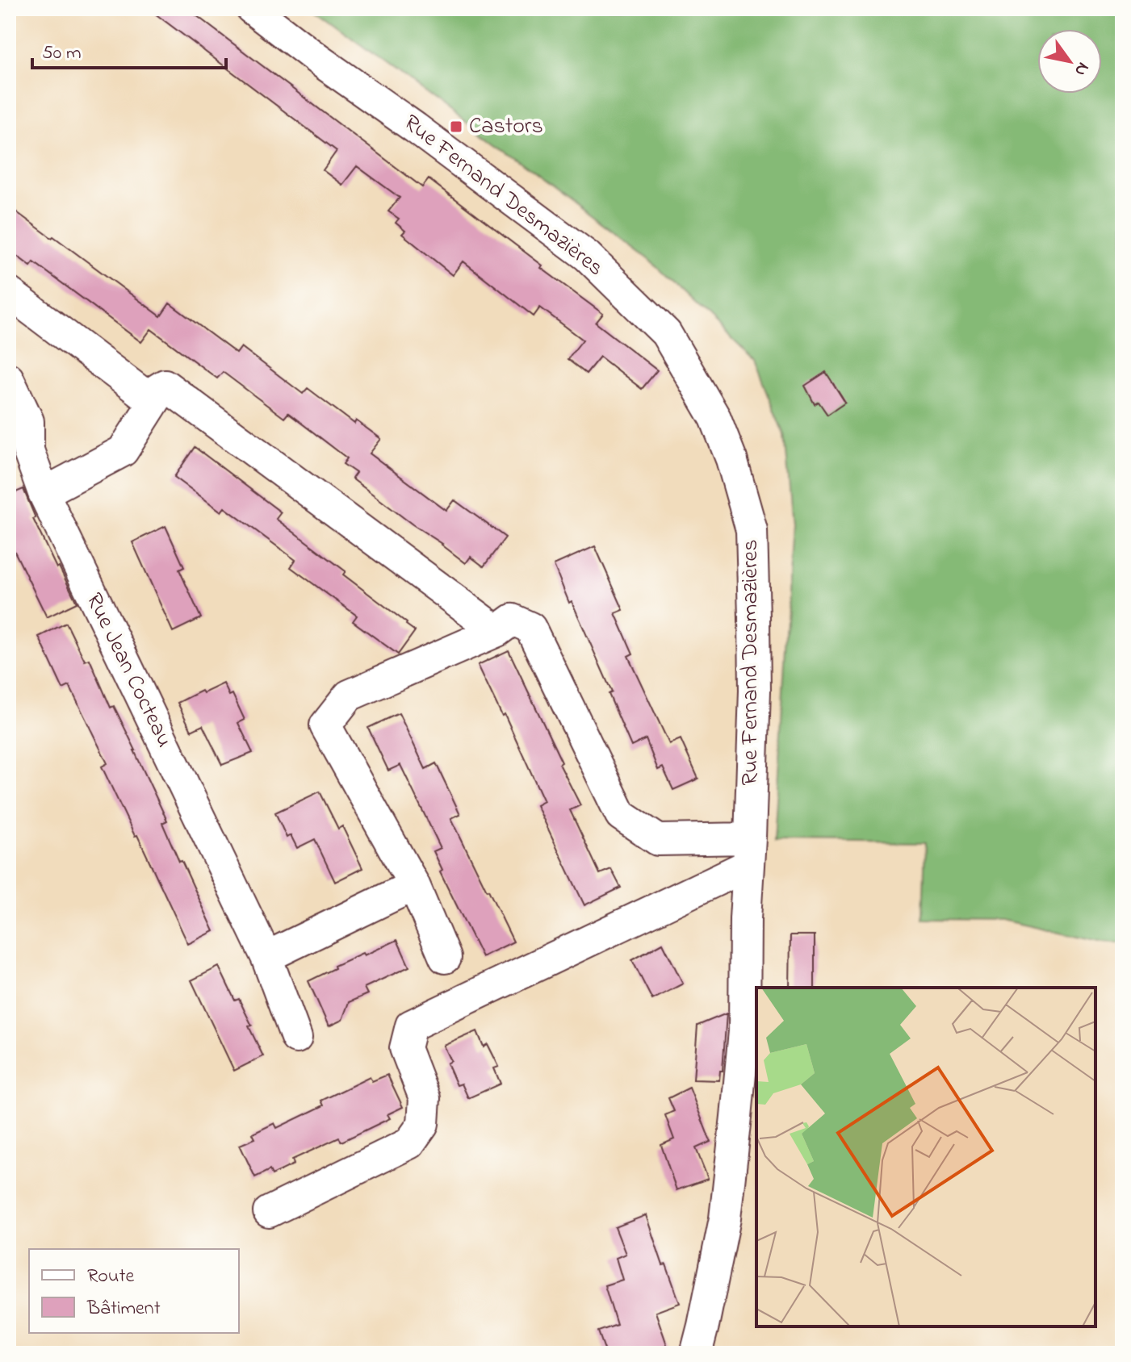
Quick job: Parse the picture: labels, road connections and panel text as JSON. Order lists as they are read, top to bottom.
{
  "streets": {
    "street": ["Rue Fernand Desmazières", "Rue Jean Cocteau"]
  },
  "places": {
    "transit": ["Castors"]
  },
  "legend": ["Route", "Bâtiment"],
  "scale_bar": "50 m",
  "north": "bottom right"
}
